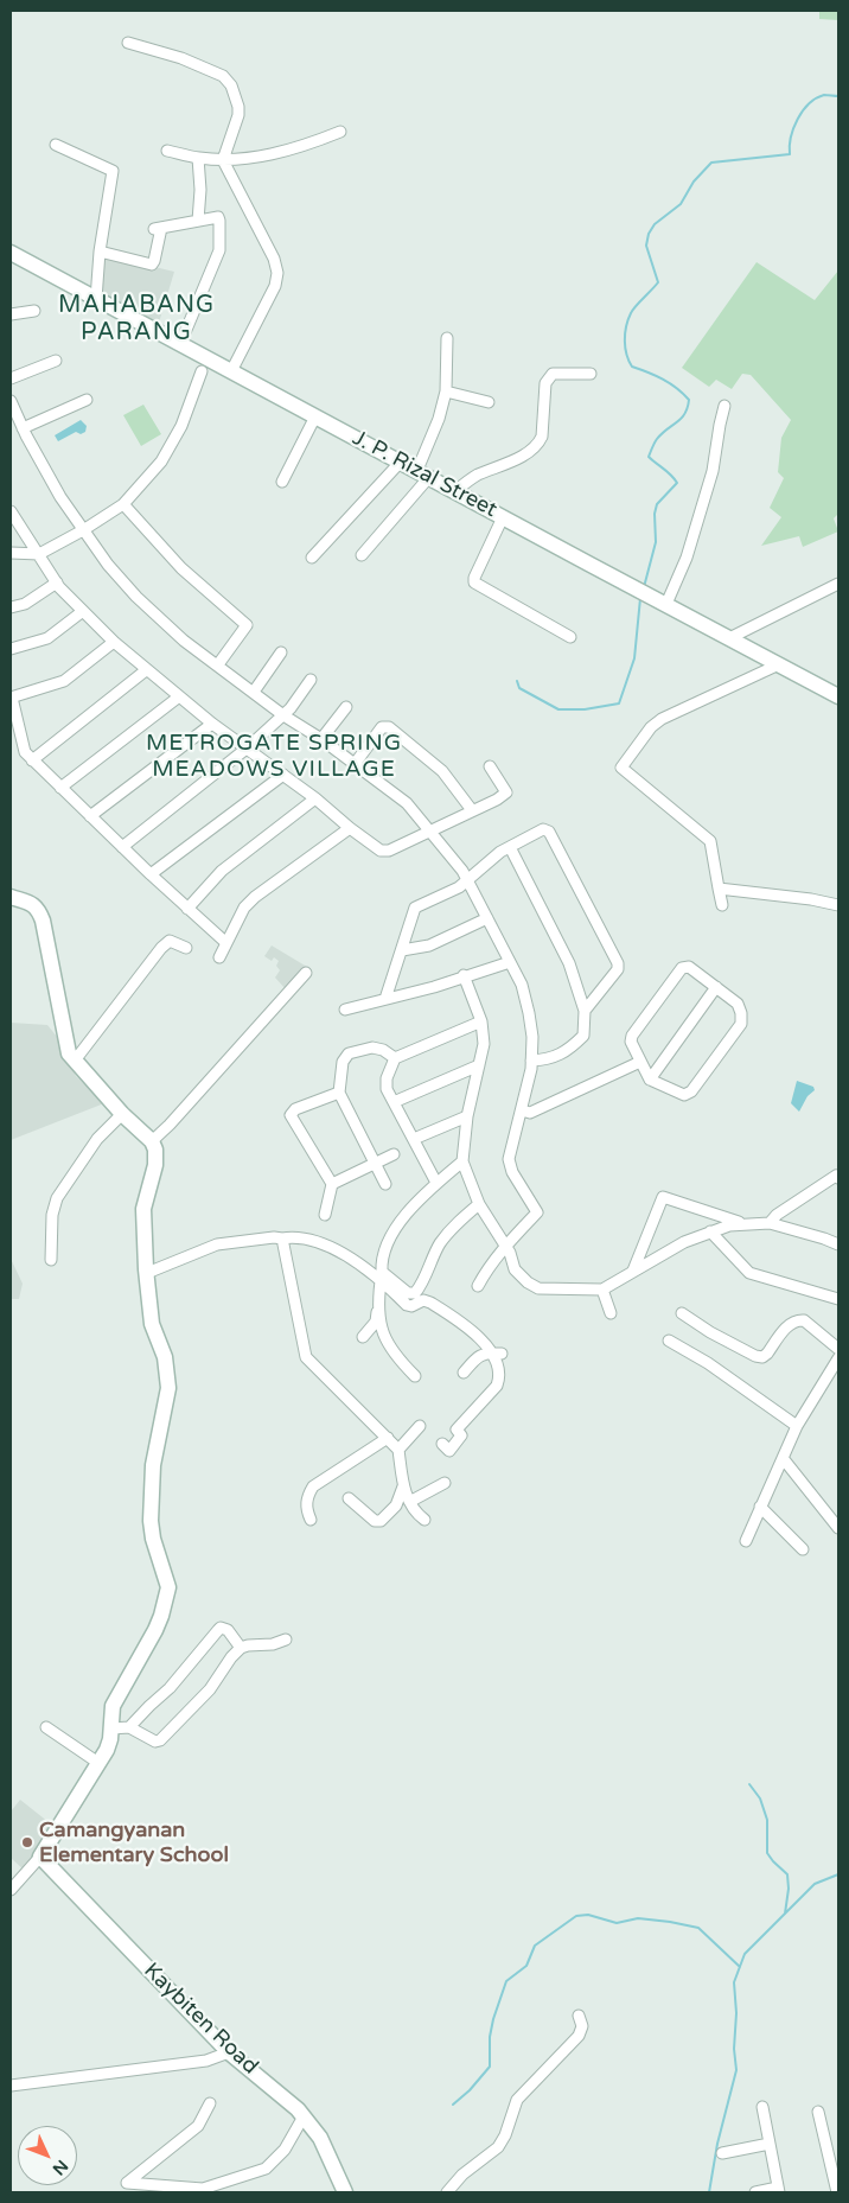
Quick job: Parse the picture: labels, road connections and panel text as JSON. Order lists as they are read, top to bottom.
{
  "streets": {
    "street": ["J. P. Rizal Street", "Kaybiten Road"]
  },
  "districts": ["MAHABANG PARANG", "METROGATE SPRING MEADOWS VILLAGE"],
  "places": ["Camangyanan Elementary School"],
  "north": "bottom right"
}
